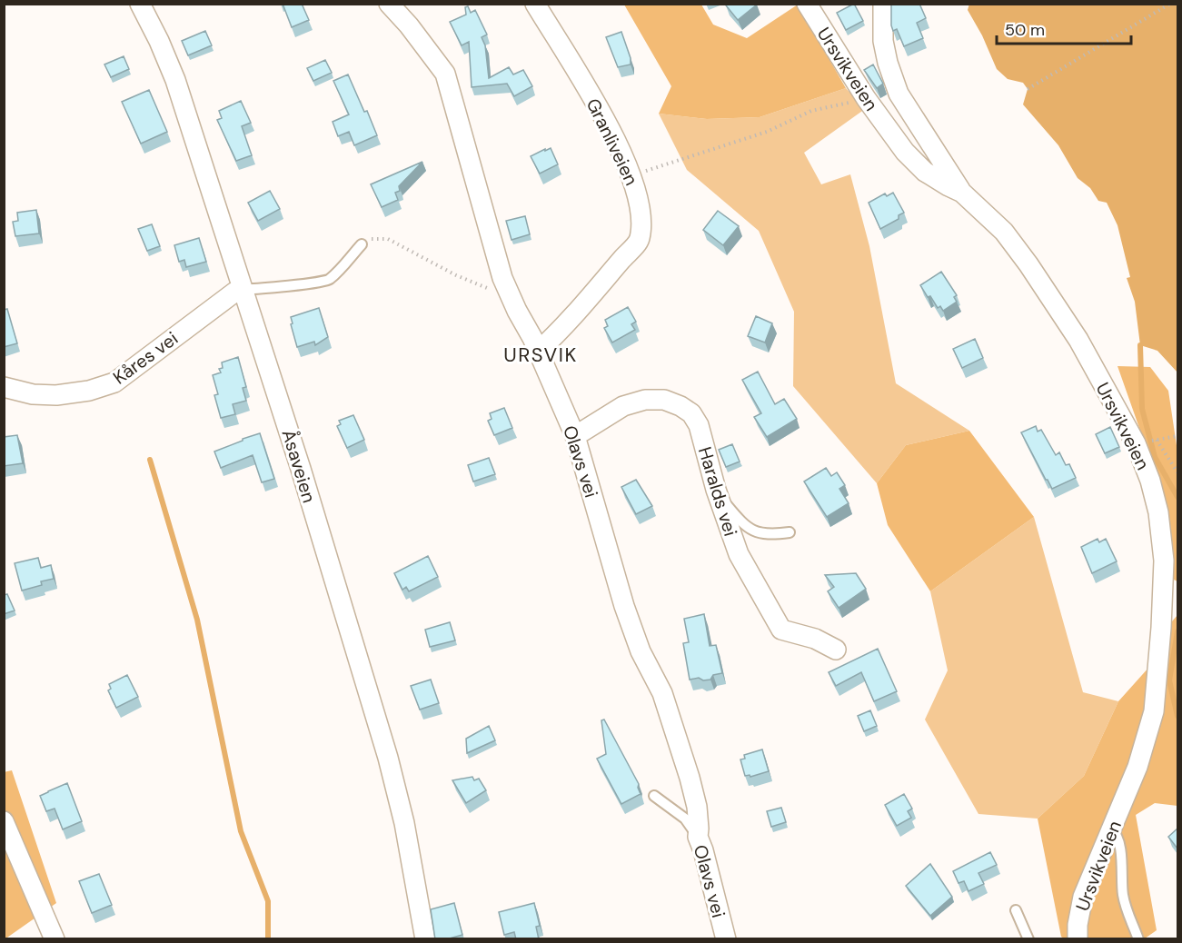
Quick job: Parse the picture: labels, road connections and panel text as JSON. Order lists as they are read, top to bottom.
{
  "streets": {
    "street": [
      "Ursvikveien",
      "Granliveien",
      "Kåres vei",
      "Olavs vei",
      "Åsaveien",
      "Haralds vei"
    ]
  },
  "crossings": [
    ["Granliveien", "Olavs vei"],
    ["Kåres vei", "Åsaveien"],
    ["Olavs vei", "Haralds vei"]
  ],
  "districts": ["URSVIK"],
  "scale_bar": "50 m"
}
